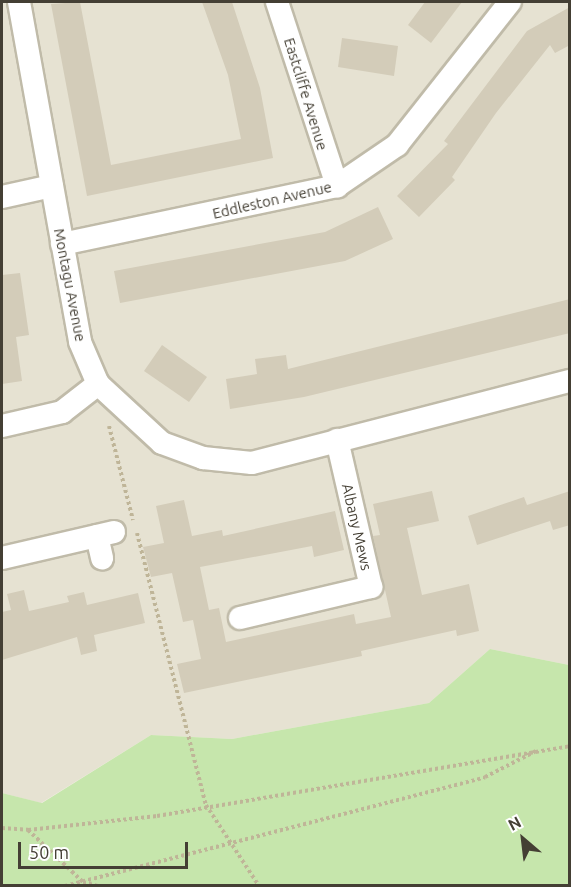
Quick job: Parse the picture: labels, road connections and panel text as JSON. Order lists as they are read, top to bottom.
{
  "streets": {
    "street": [
      "Eastcliffe Avenue",
      "Eddleston Avenue",
      "Montagu Avenue",
      "Albany Mews"
    ]
  },
  "crossings": [
    ["Eastcliffe Avenue", "Eddleston Avenue"],
    ["Eddleston Avenue", "Montagu Avenue"],
    ["Montagu Avenue", "Albany Mews"]
  ],
  "scale_bar": "50 m",
  "north": "top left"
}
